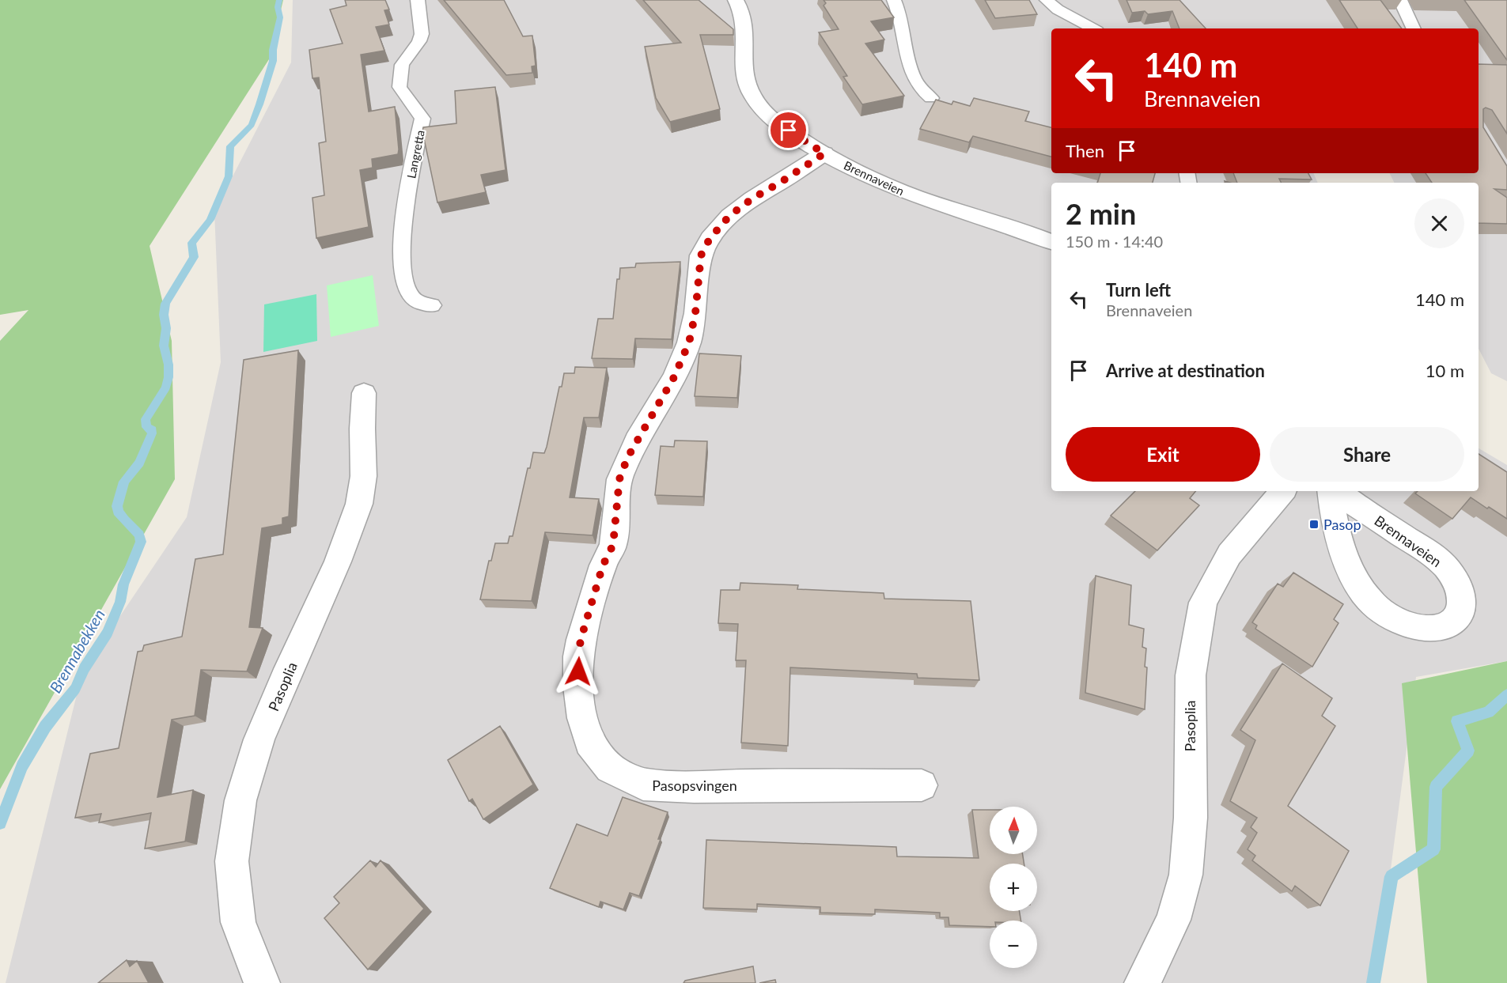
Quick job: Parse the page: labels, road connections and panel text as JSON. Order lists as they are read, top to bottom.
{
  "streets": {
    "street": ["Brennaveien", "Pasoplia", "Pasopsvingen"],
    "lane": ["Langretta"]
  },
  "crossings": [
    ["Brennaveien", "Pasopsvingen"]
  ],
  "water": ["Brennabekken"],
  "places": {
    "transit": ["Pasop"]
  },
  "north": "top",
  "page": {
    "turn": ["140 m", "Brennaveien"],
    "then": "Then",
    "heading": ["2 min", "150 m · 14:40"],
    "list": [
      {
        "name": "Turn left",
        "note": "Brennaveien",
        "value": "140 m"
      },
      {
        "name": "Arrive at destination",
        "value": "10 m"
      }
    ],
    "buttons": ["Exit", "Share"],
    "map_buttons": ["+", "−"]
  }
}
